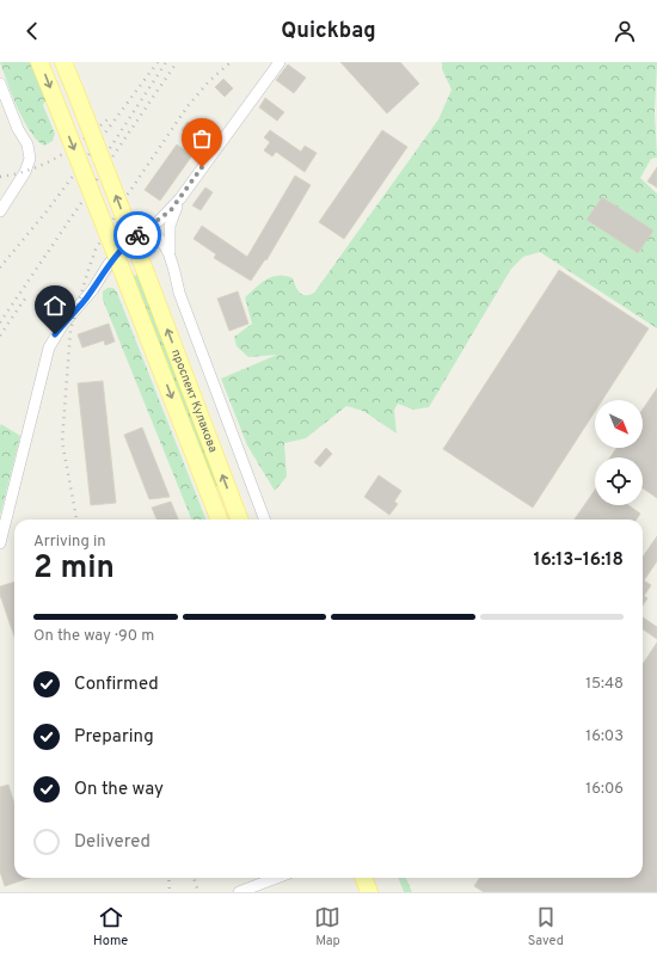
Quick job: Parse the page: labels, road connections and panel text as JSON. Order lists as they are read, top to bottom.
{
  "streets": {
    "main road": ["проспект Кулакова"]
  },
  "north": "bottom right",
  "page": {
    "header": "Quickbag",
    "heading": ["2 min", "Arriving in", "16:13–16:18"],
    "bar": "On the way · 90 m",
    "list": [
      ["Confirmed", "15:48"],
      ["Preparing", "16:03"],
      ["On the way", "16:06"],
      "Delivered"
    ],
    "tabs": ["Home", "Map", "Saved"]
  }
}
